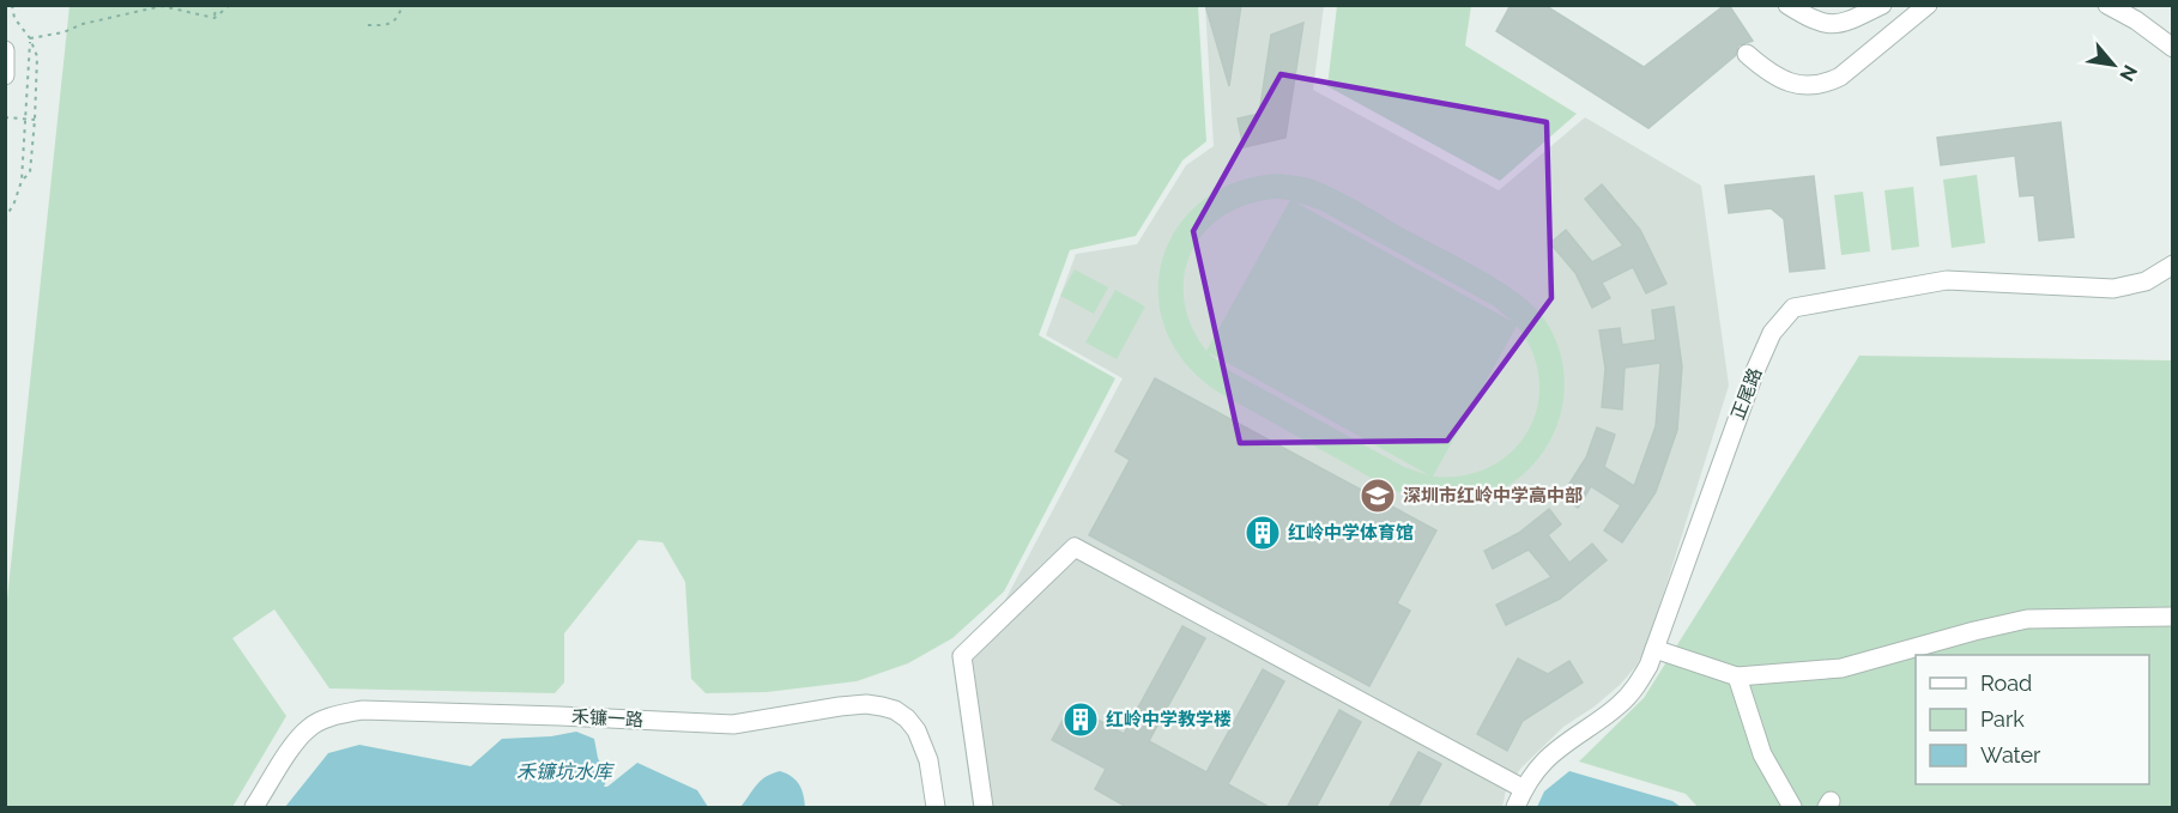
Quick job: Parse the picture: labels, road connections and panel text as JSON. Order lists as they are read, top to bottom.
{
  "streets": {
    "street": ["正尾路", "禾镰一路"]
  },
  "water": ["禾镰坑水库"],
  "places": {
    "school or university": ["深圳市红岭中学高中部"],
    "building": ["红岭中学体育馆", "红岭中学教学楼"]
  },
  "legend": ["Road", "Park", "Water"],
  "north": "bottom right"
}
